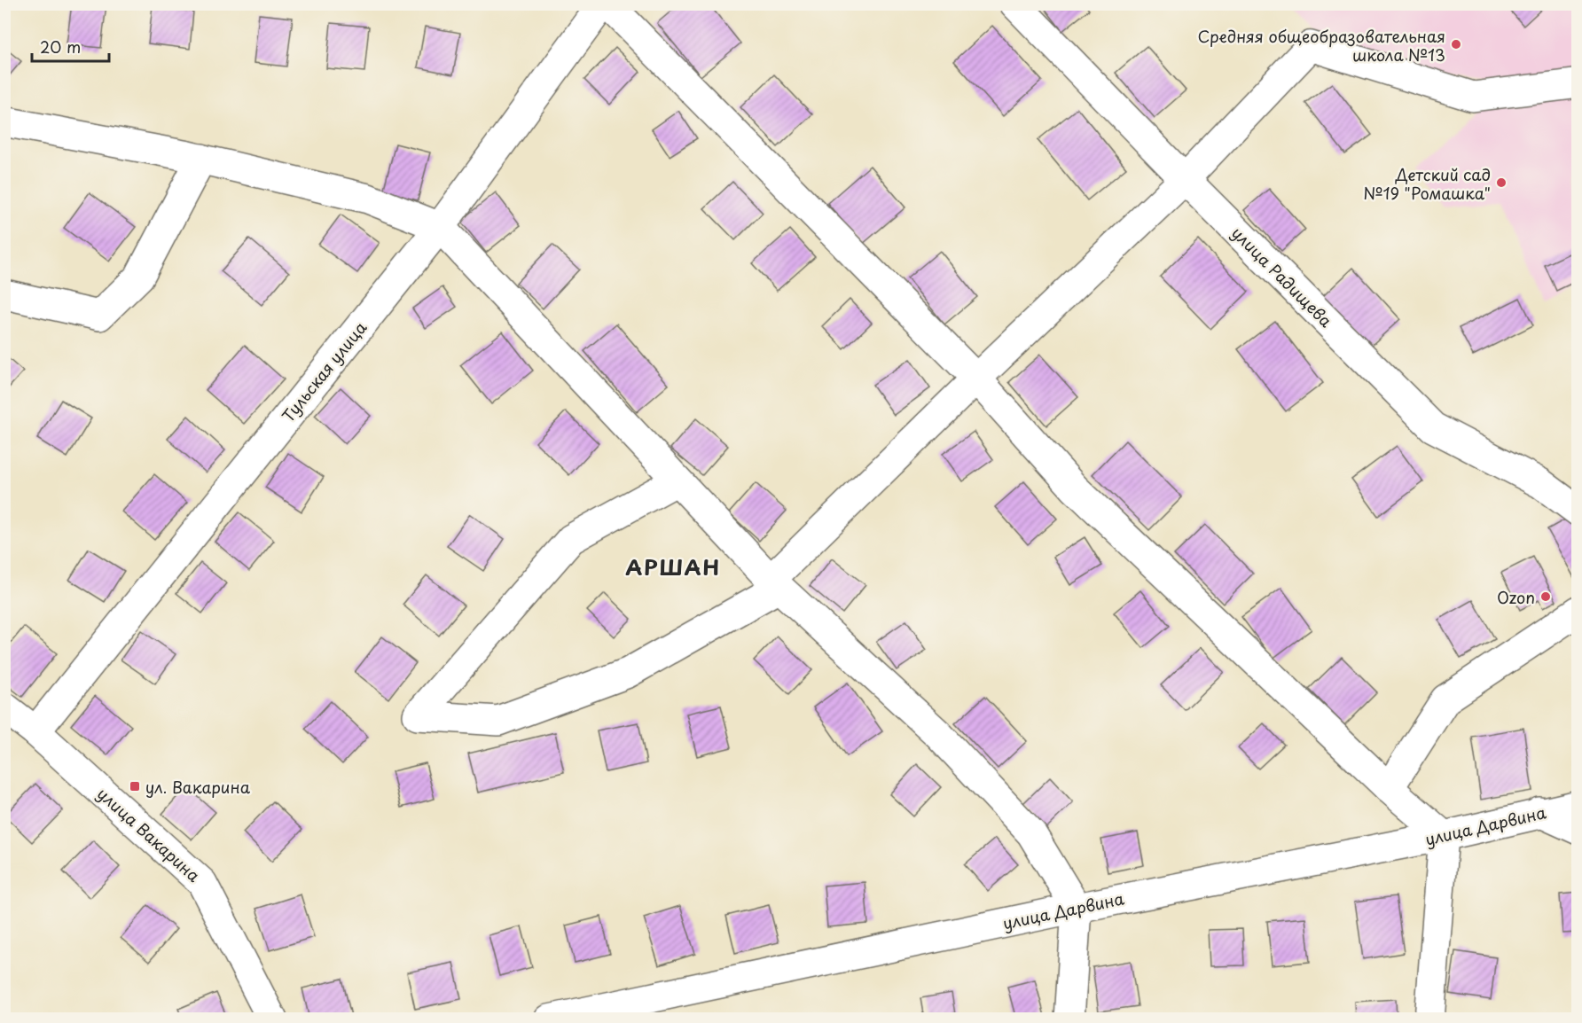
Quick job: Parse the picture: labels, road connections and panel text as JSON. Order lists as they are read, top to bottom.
{
  "streets": {
    "street": [
      "улица Радищева",
      "Тульская улица",
      "улица Дарвина",
      "улица Вакарина"
    ]
  },
  "crossings": [
    ["Тульская улица", "улица Вакарина"]
  ],
  "districts": ["АРШАН"],
  "places": {
    "other": ["Средняя общеобразовательная школа №13", "Детский сад №19 \"Ромашка\"", "Ozon"],
    "transit": ["ул. Вакарина"]
  },
  "scale_bar": "20 m"
}
